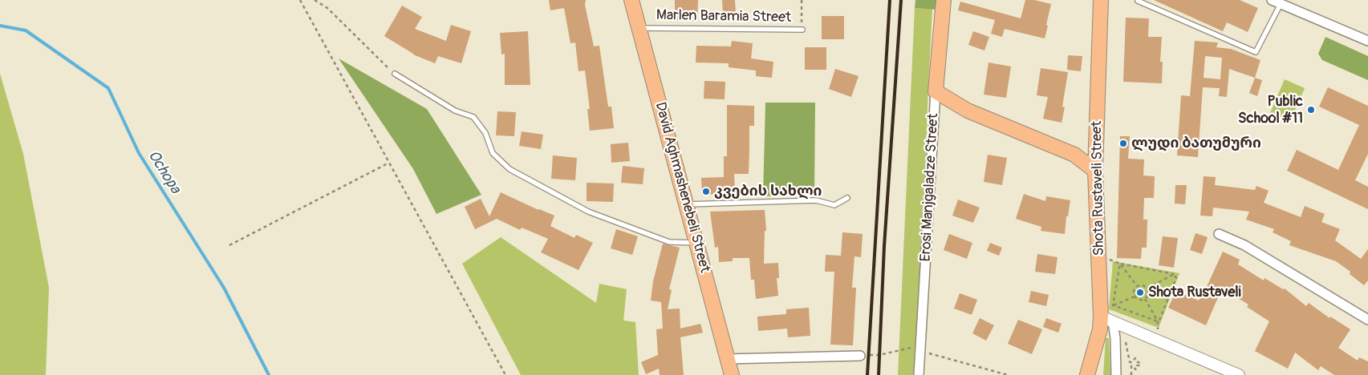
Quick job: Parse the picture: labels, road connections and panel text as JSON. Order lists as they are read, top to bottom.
{
  "streets": {
    "main road": ["David Aghmashenebeli Street", "Erosi Manjgaladze Street", "Shota Rustaveli Street"],
    "lane": ["Marlen Baramia Street"]
  },
  "crossings": [
    ["Marlen Baramia Street", "David Aghmashenebeli Street"]
  ],
  "water": ["Ochopa"],
  "places": [
    "Public School #11",
    "ლუდი ბათუმური",
    "კვების სახლი",
    "Shota Rustaveli"
  ]
}
